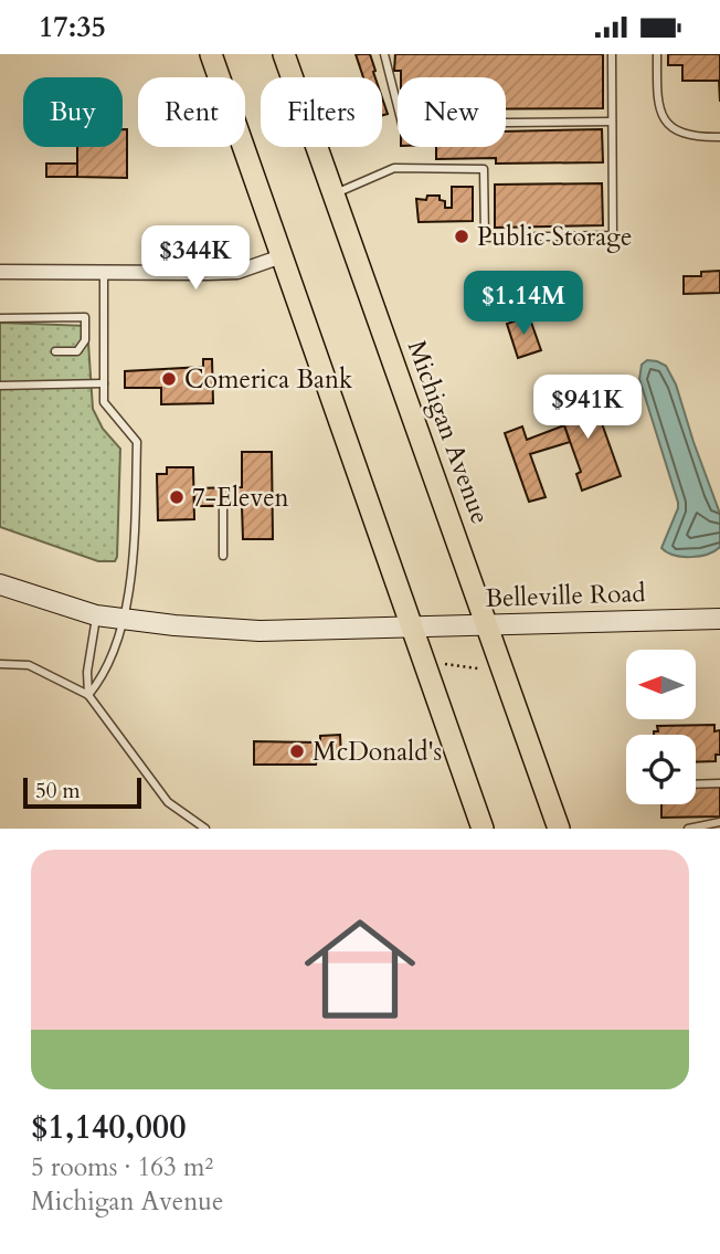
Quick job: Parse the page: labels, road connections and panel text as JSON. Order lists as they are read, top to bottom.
{
  "streets": {
    "main road": ["Michigan Avenue", "Belleville Road"]
  },
  "crossings": [
    ["Michigan Avenue", "Belleville Road"]
  ],
  "places": [
    "Public Storage",
    "Comerica Bank",
    "7-Eleven",
    "McDonald's"
  ],
  "scale_bar": "50 m",
  "north": "left",
  "page": {
    "status": "17:35",
    "chip": [
      "Buy",
      "Rent",
      "Filters",
      "New"
    ],
    "price": ["$344K", "$1.14M", "$941K"],
    "scale": "50 m",
    "list": [
      {
        "name": "$1,140,000",
        "note": "5 rooms · 163 m² · Michigan Avenue"
      }
    ]
  }
}
